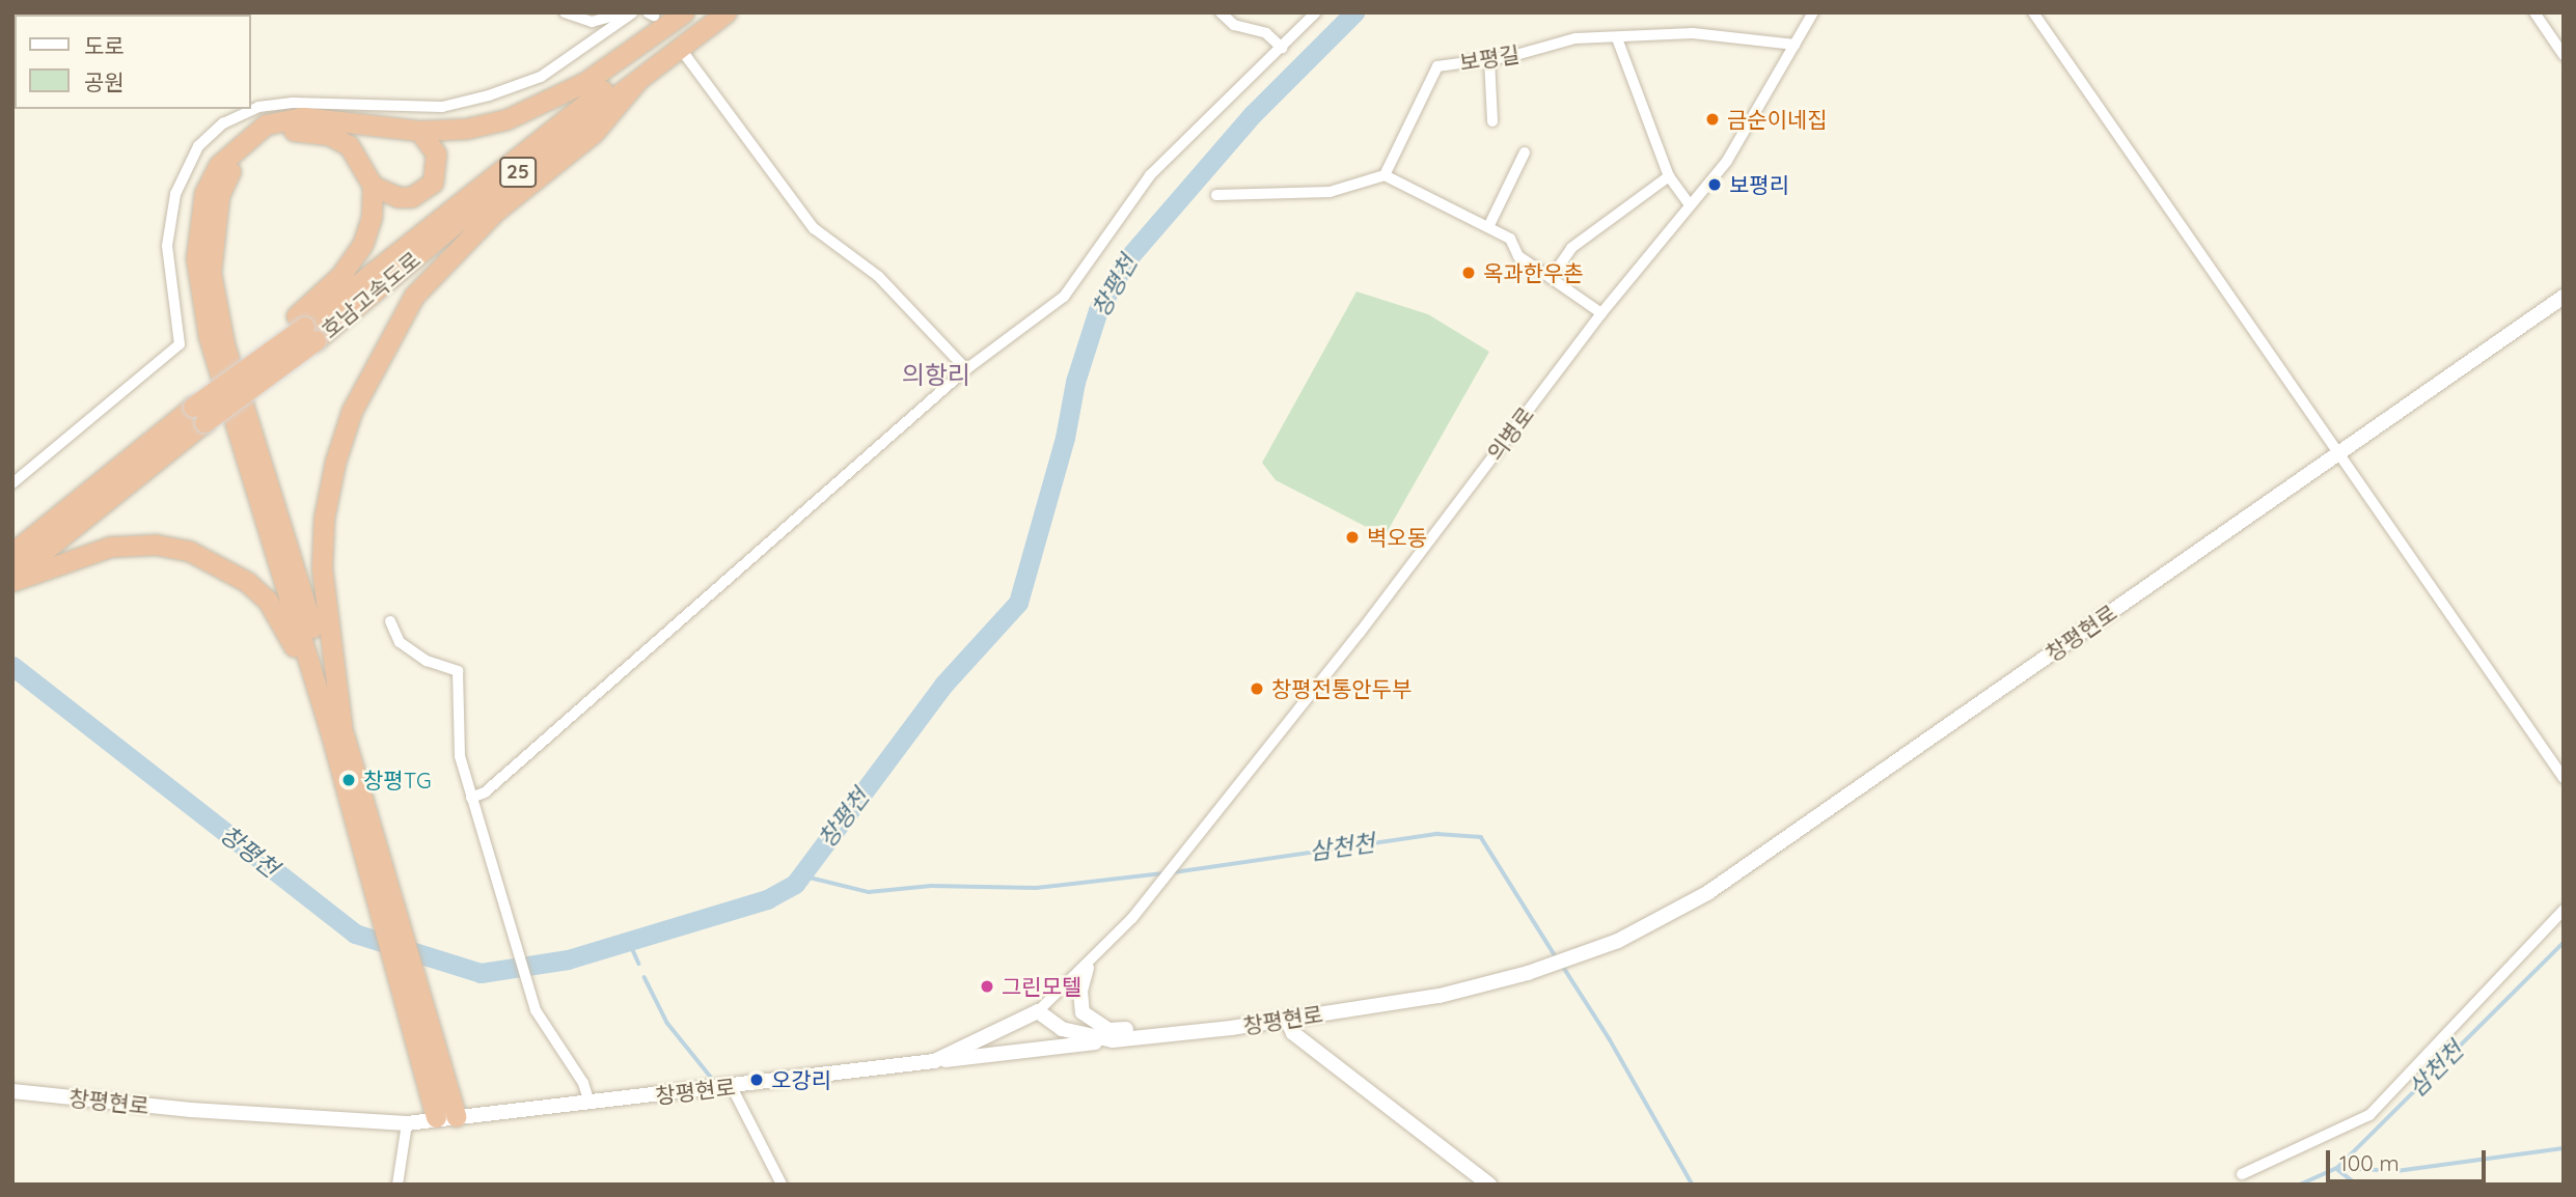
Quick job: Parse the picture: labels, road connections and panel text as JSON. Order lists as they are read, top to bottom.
{
  "streets": {
    "highway": ["25", "호남고속도로"],
    "main road": ["창평현로"],
    "street": ["보평길", "의병로"]
  },
  "crossings": [
    ["보평길", "의병로"],
    ["25", "호남고속도로"]
  ],
  "districts": ["의항리"],
  "water": ["창평천", "삼천천"],
  "places": [
    "금순이네집",
    "보평리",
    "옥과한우촌",
    "벽오동",
    "창평전통안두부",
    "창평TG",
    "그린모텔",
    "오강리"
  ],
  "legend": ["도로", "공원"],
  "scale_bar": "100 m"
}
